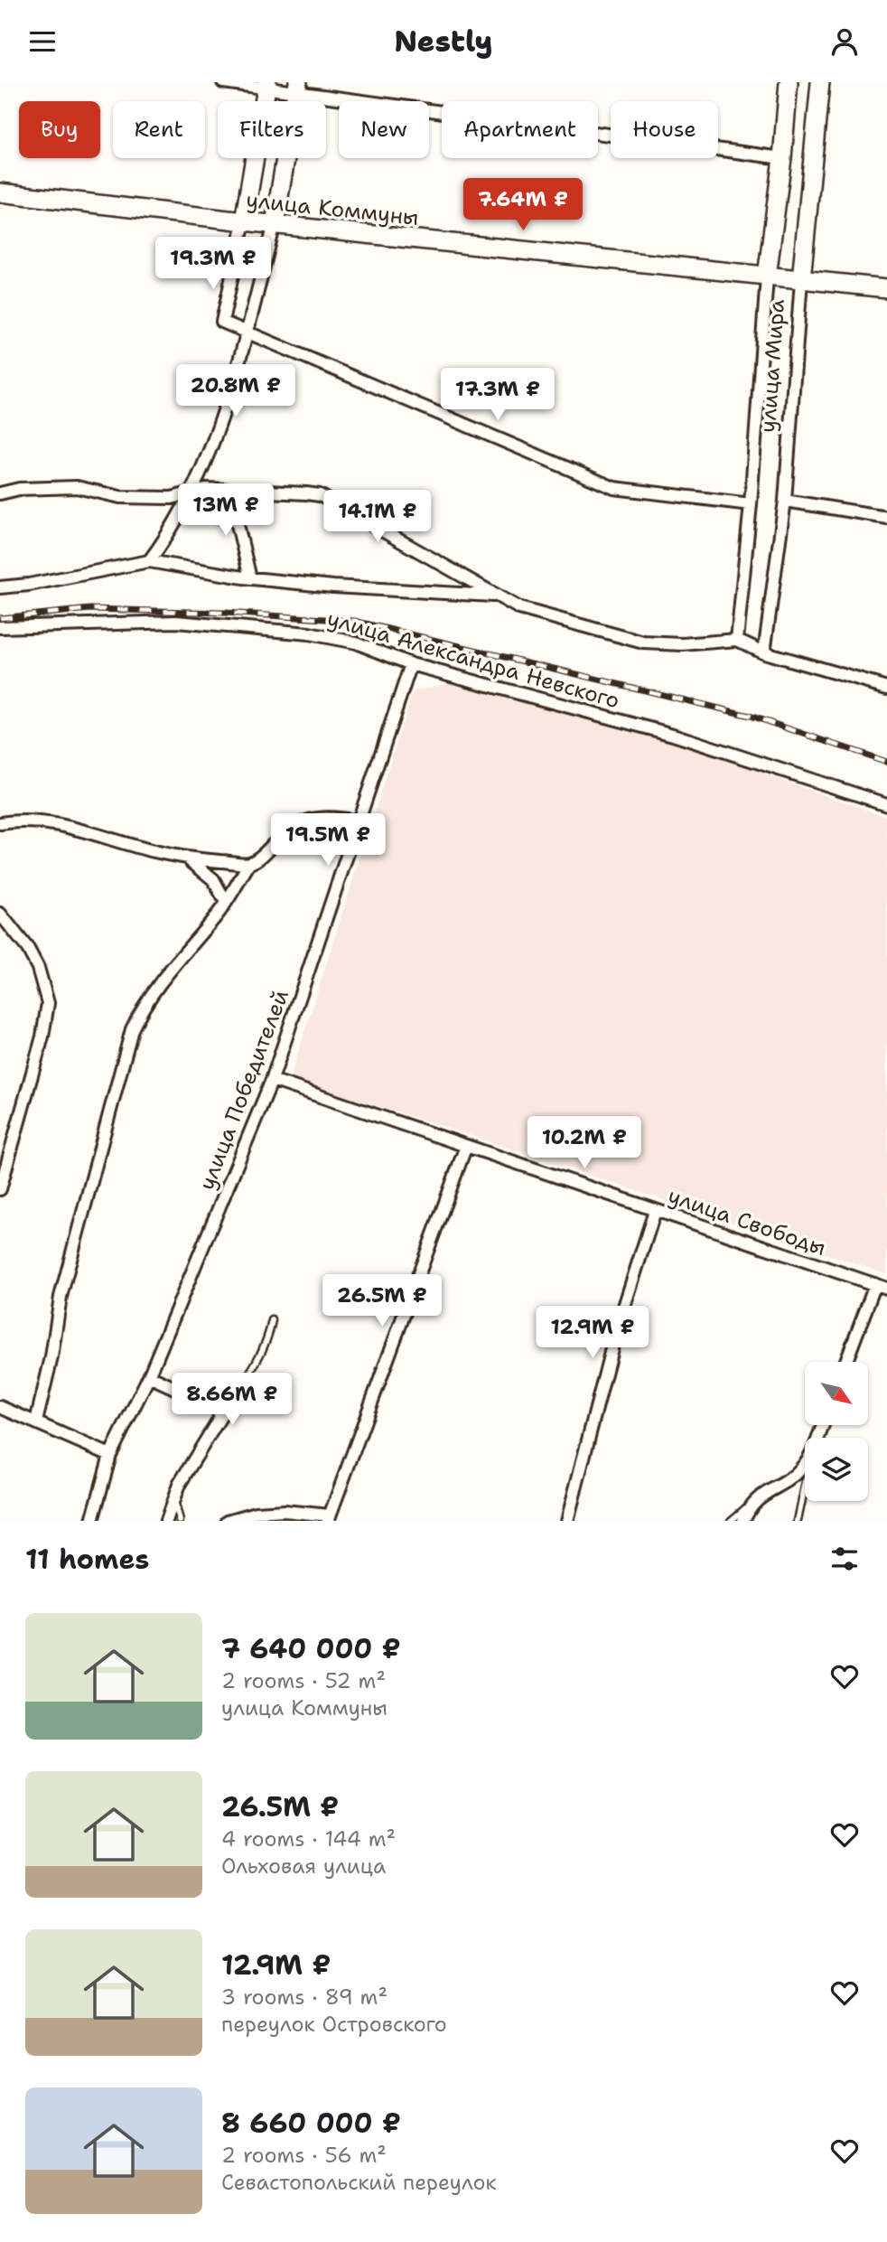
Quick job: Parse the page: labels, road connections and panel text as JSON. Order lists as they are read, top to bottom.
{
  "streets": {
    "street": [
      "улица Коммуны",
      "улица Мира",
      "улица Александра Невского",
      "улица Победителей",
      "улица Свободы"
    ]
  },
  "crossings": [
    ["улица Коммуны", "улица Мира"],
    ["улица Александра Невского", "улица Победителей"],
    ["улица Победителей", "улица Свободы"]
  ],
  "north": "bottom right",
  "page": {
    "header": "Nestly",
    "chip": [
      "Buy",
      "Rent",
      "Filters",
      "New",
      "Apartment",
      "House"
    ],
    "price": [
      "7.64M ₽",
      "19.3M ₽",
      "20.8M ₽",
      "17.3M ₽",
      "13M ₽",
      "14.1M ₽",
      "19.5M ₽",
      "10.2M ₽",
      "26.5M ₽",
      "12.9M ₽",
      "8.66M ₽"
    ],
    "heading": "11 homes",
    "list": [
      {
        "name": "7 640 000 ₽",
        "note": "2 rooms · 52 m² · улица Коммуны"
      },
      {
        "name": "26.5M ₽",
        "note": "4 rooms · 144 m² · Ольховая улица"
      },
      {
        "name": "12.9M ₽",
        "note": "3 rooms · 89 m² · переулок Островского"
      },
      {
        "name": "8 660 000 ₽",
        "note": "2 rooms · 56 m² · Севастопольский переулок"
      }
    ]
  }
}
